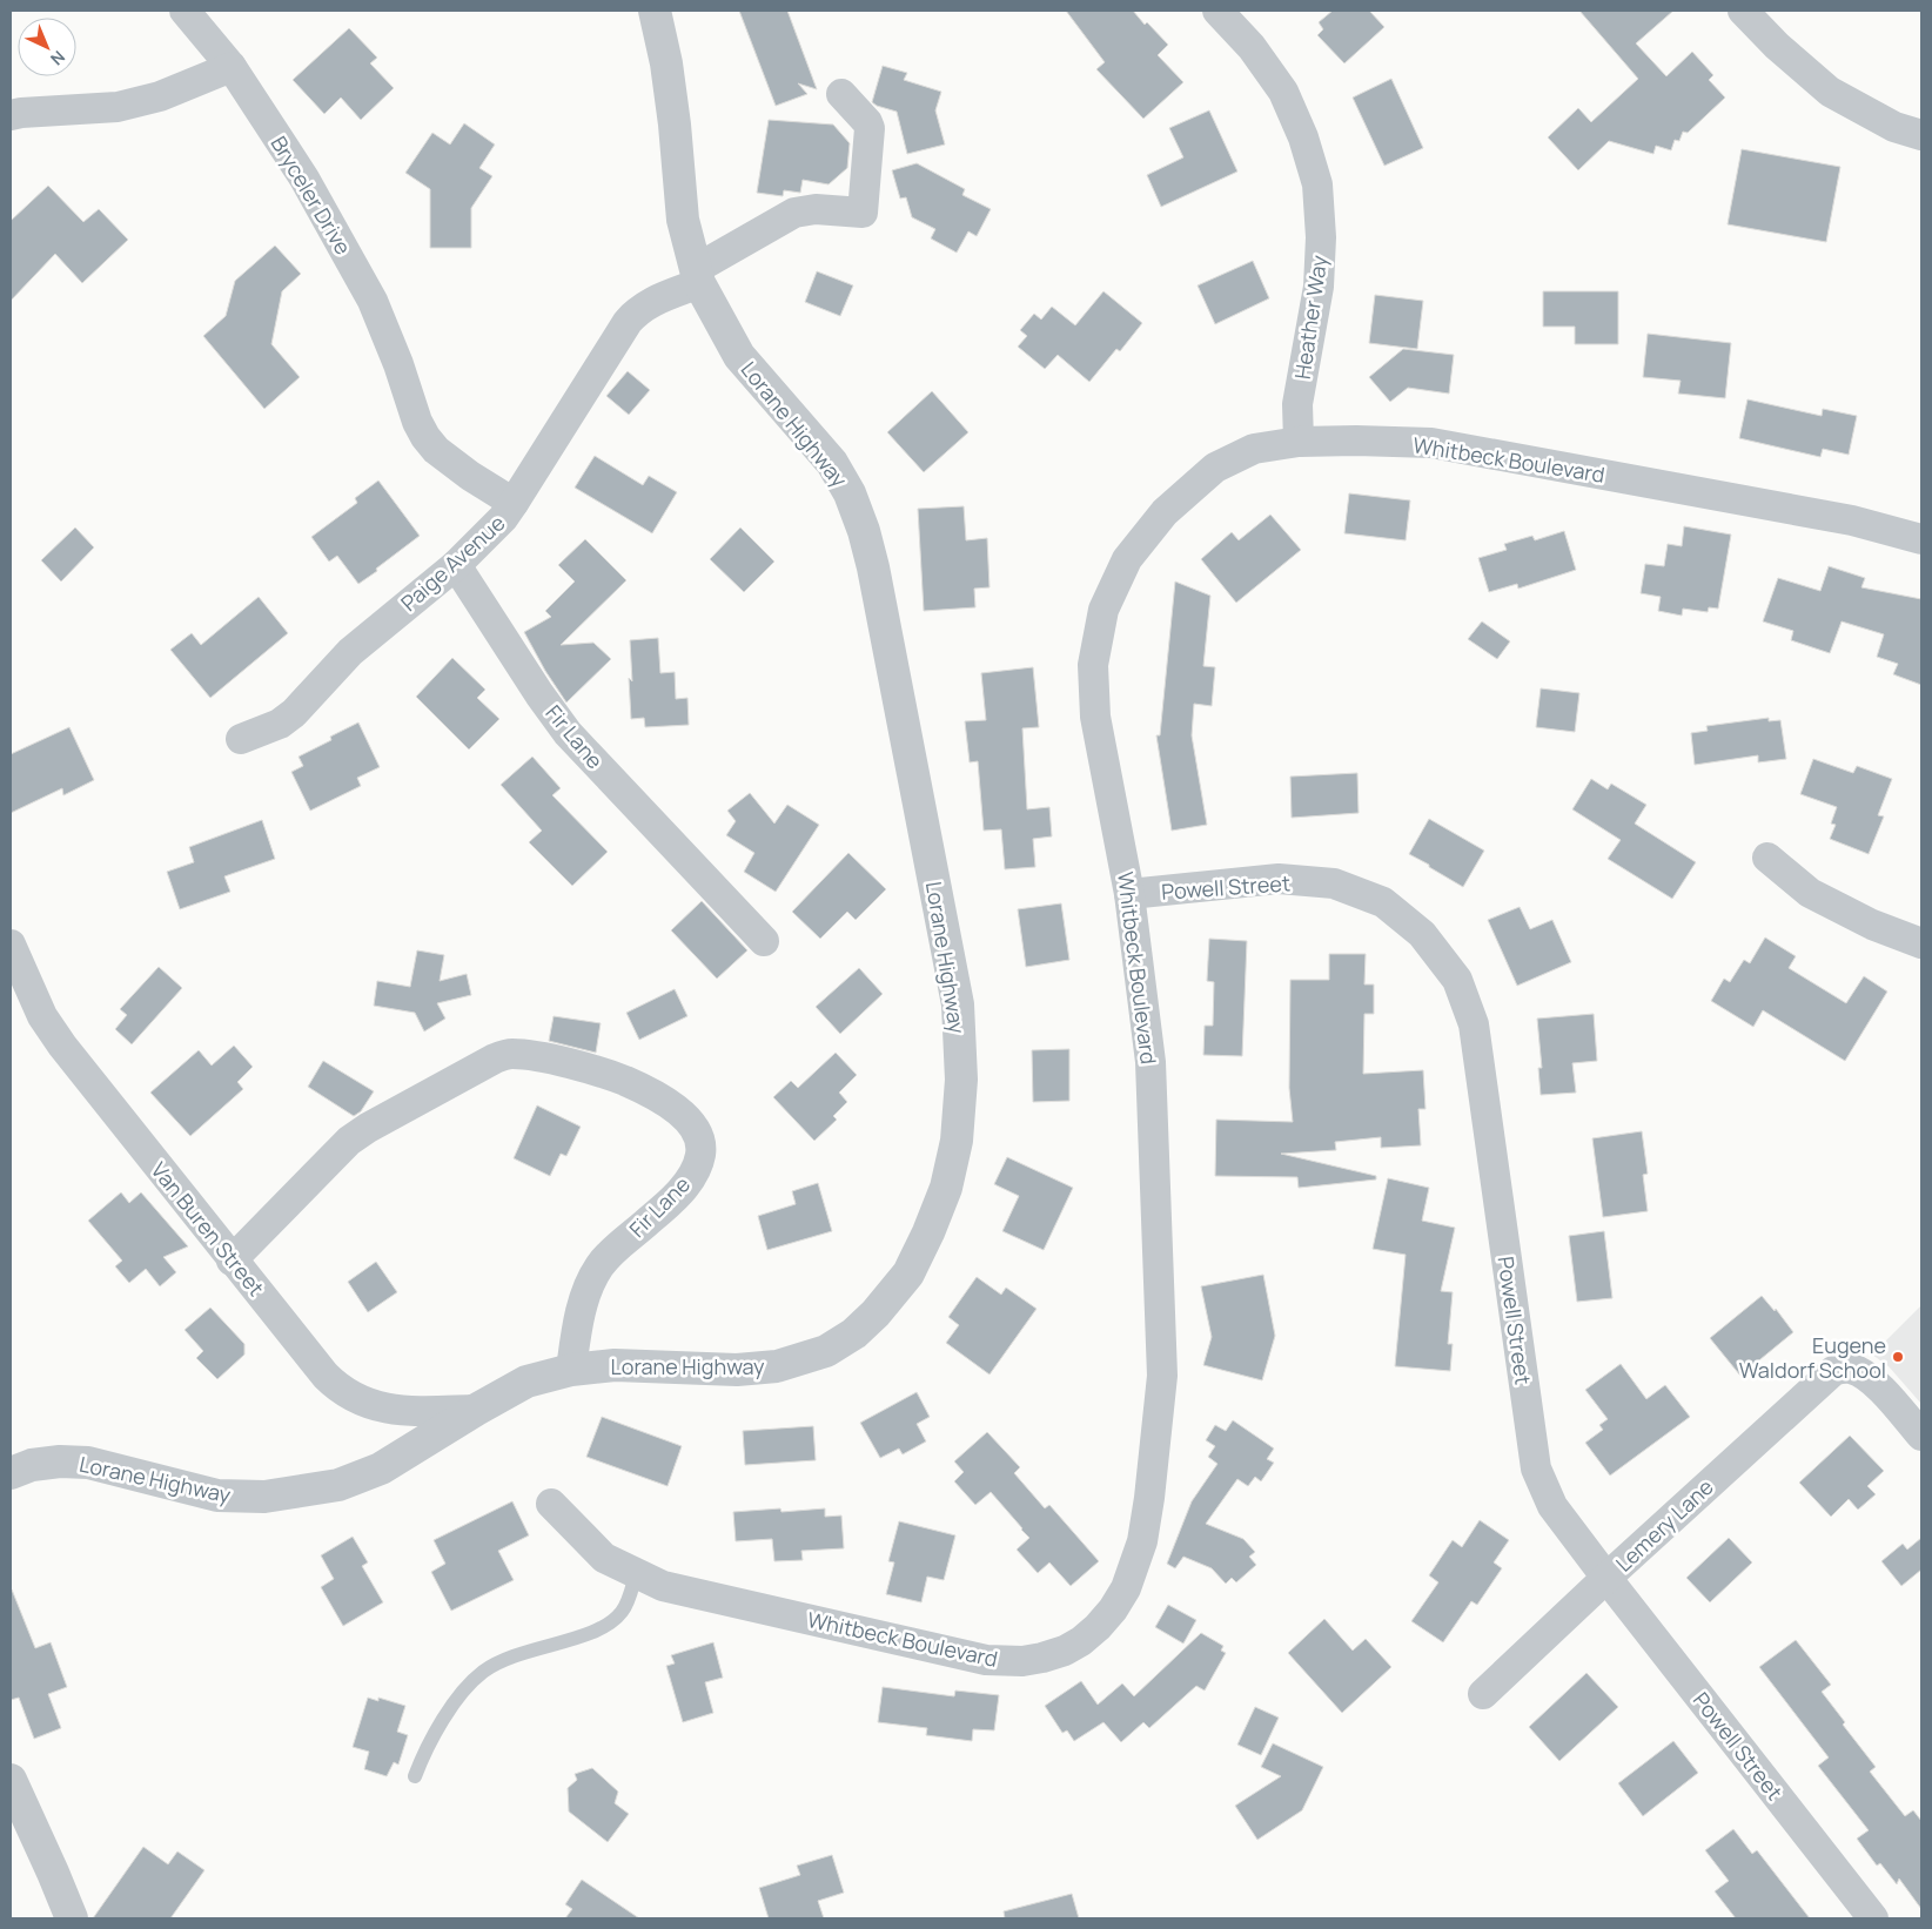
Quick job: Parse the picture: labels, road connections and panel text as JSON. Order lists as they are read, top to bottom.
{
  "streets": {
    "street": [
      "Bryceler Drive",
      "Heather Way",
      "Lorane Highway",
      "Whitbeck Boulevard",
      "Paige Avenue",
      "Fir Lane",
      "Powell Street",
      "Van Buren Street",
      "Lemery Lane"
    ]
  },
  "crossings": [
    ["Bryceler Drive", "Paige Avenue"],
    ["Heather Way", "Whitbeck Boulevard"],
    ["Lorane Highway", "Paige Avenue"],
    ["Lorane Highway", "Fir Lane"],
    ["Lorane Highway", "Van Buren Street"],
    ["Whitbeck Boulevard", "Powell Street"],
    ["Paige Avenue", "Fir Lane"],
    ["Fir Lane", "Van Buren Street"],
    ["Powell Street", "Lemery Lane"]
  ],
  "places": ["Eugene Waldorf School"],
  "north": "bottom right"
}
